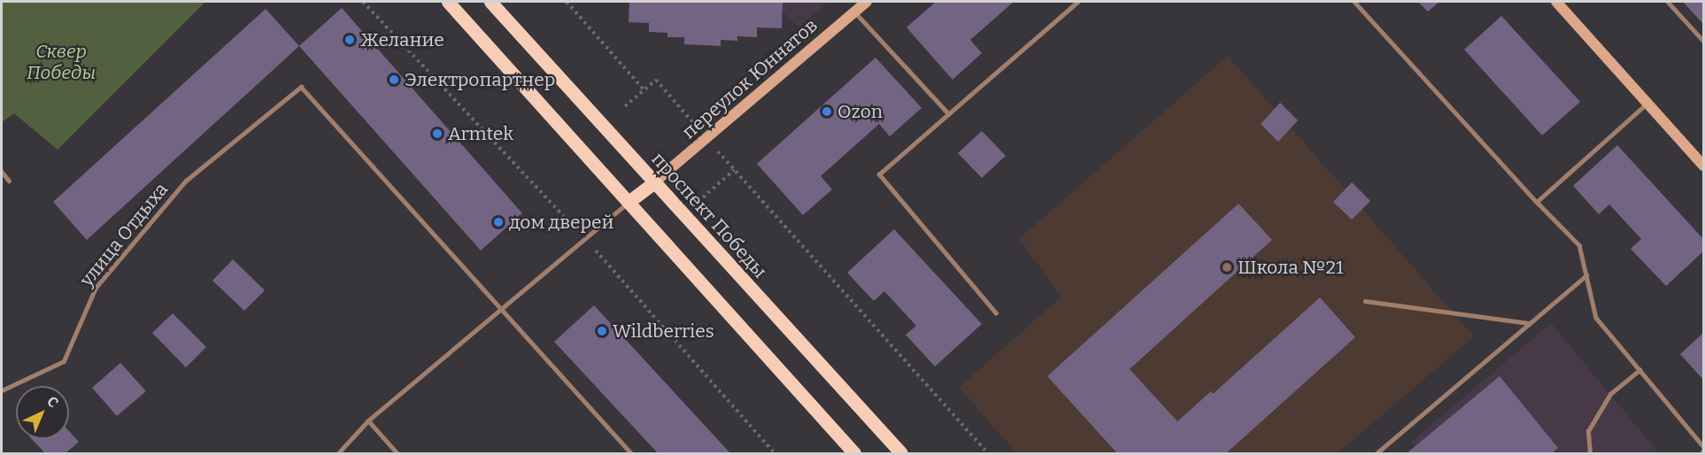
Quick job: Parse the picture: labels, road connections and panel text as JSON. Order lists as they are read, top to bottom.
{
  "streets": {
    "main road": ["проспект Победы"],
    "street": ["переулок Юннатов"],
    "lane": ["улица Отдыха"]
  },
  "crossings": [
    ["переулок Юннатов", "проспект Победы"]
  ],
  "parks": ["Сквер Победы"],
  "places": [
    "Желание",
    "Электропартнер",
    "Ozon",
    "Armtek",
    "дом дверей",
    "Школа №21",
    "Wildberries"
  ],
  "north": "top right"
}
